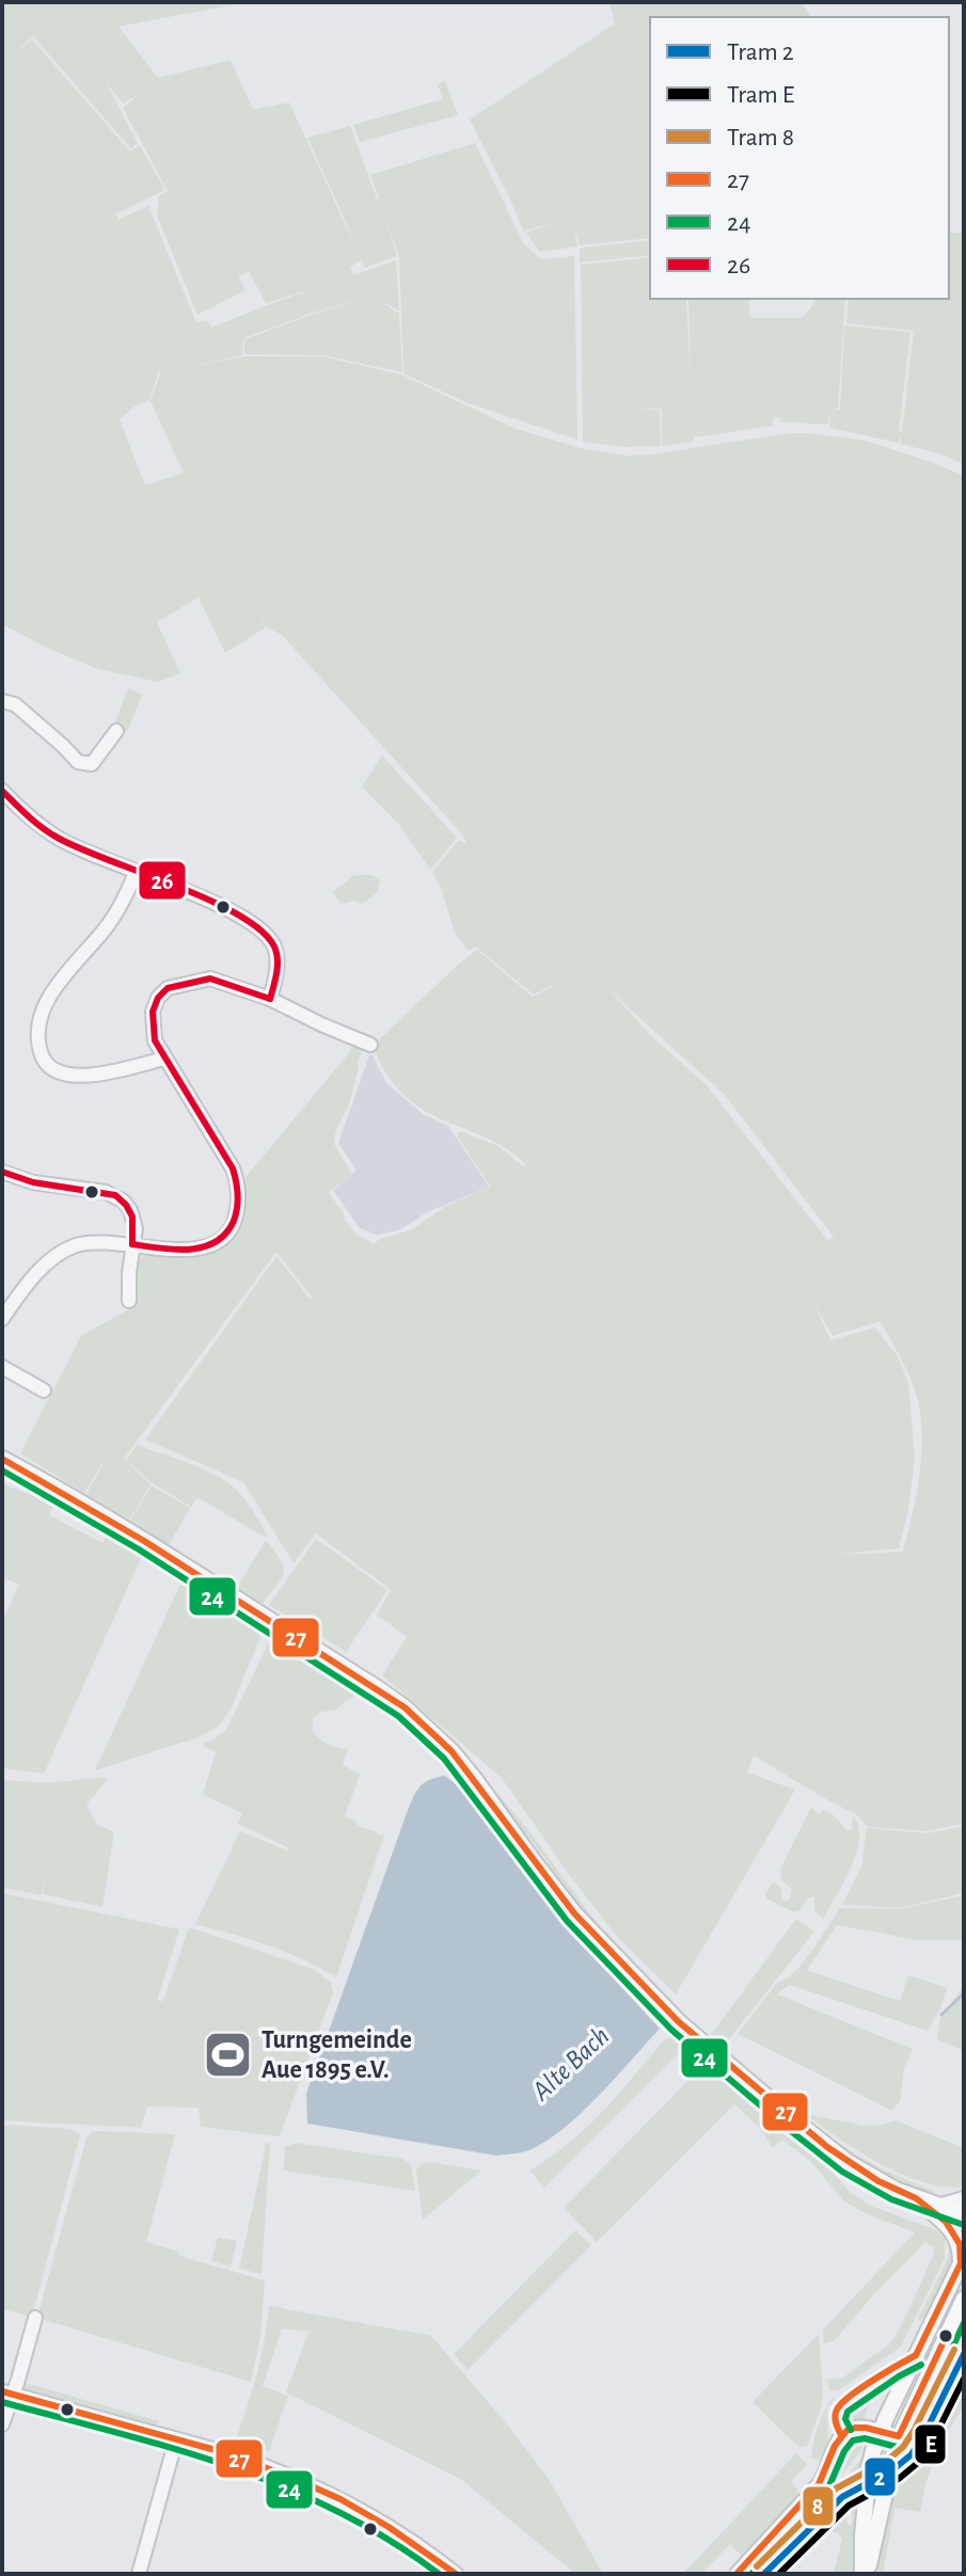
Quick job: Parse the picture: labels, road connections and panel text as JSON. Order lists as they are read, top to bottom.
{
  "water": ["Alte Bach"],
  "places": {
    "sports": ["Turngemeinde Aue 1895 e.V."]
  },
  "lines": [
    "transit line 26",
    "transit line 27",
    "transit line 24",
    "tram line 8",
    "tram line 2",
    "tram line E"
  ],
  "legend": [
    "Tram 2",
    "Tram E",
    "Tram 8",
    "27",
    "24",
    "26"
  ]
}
